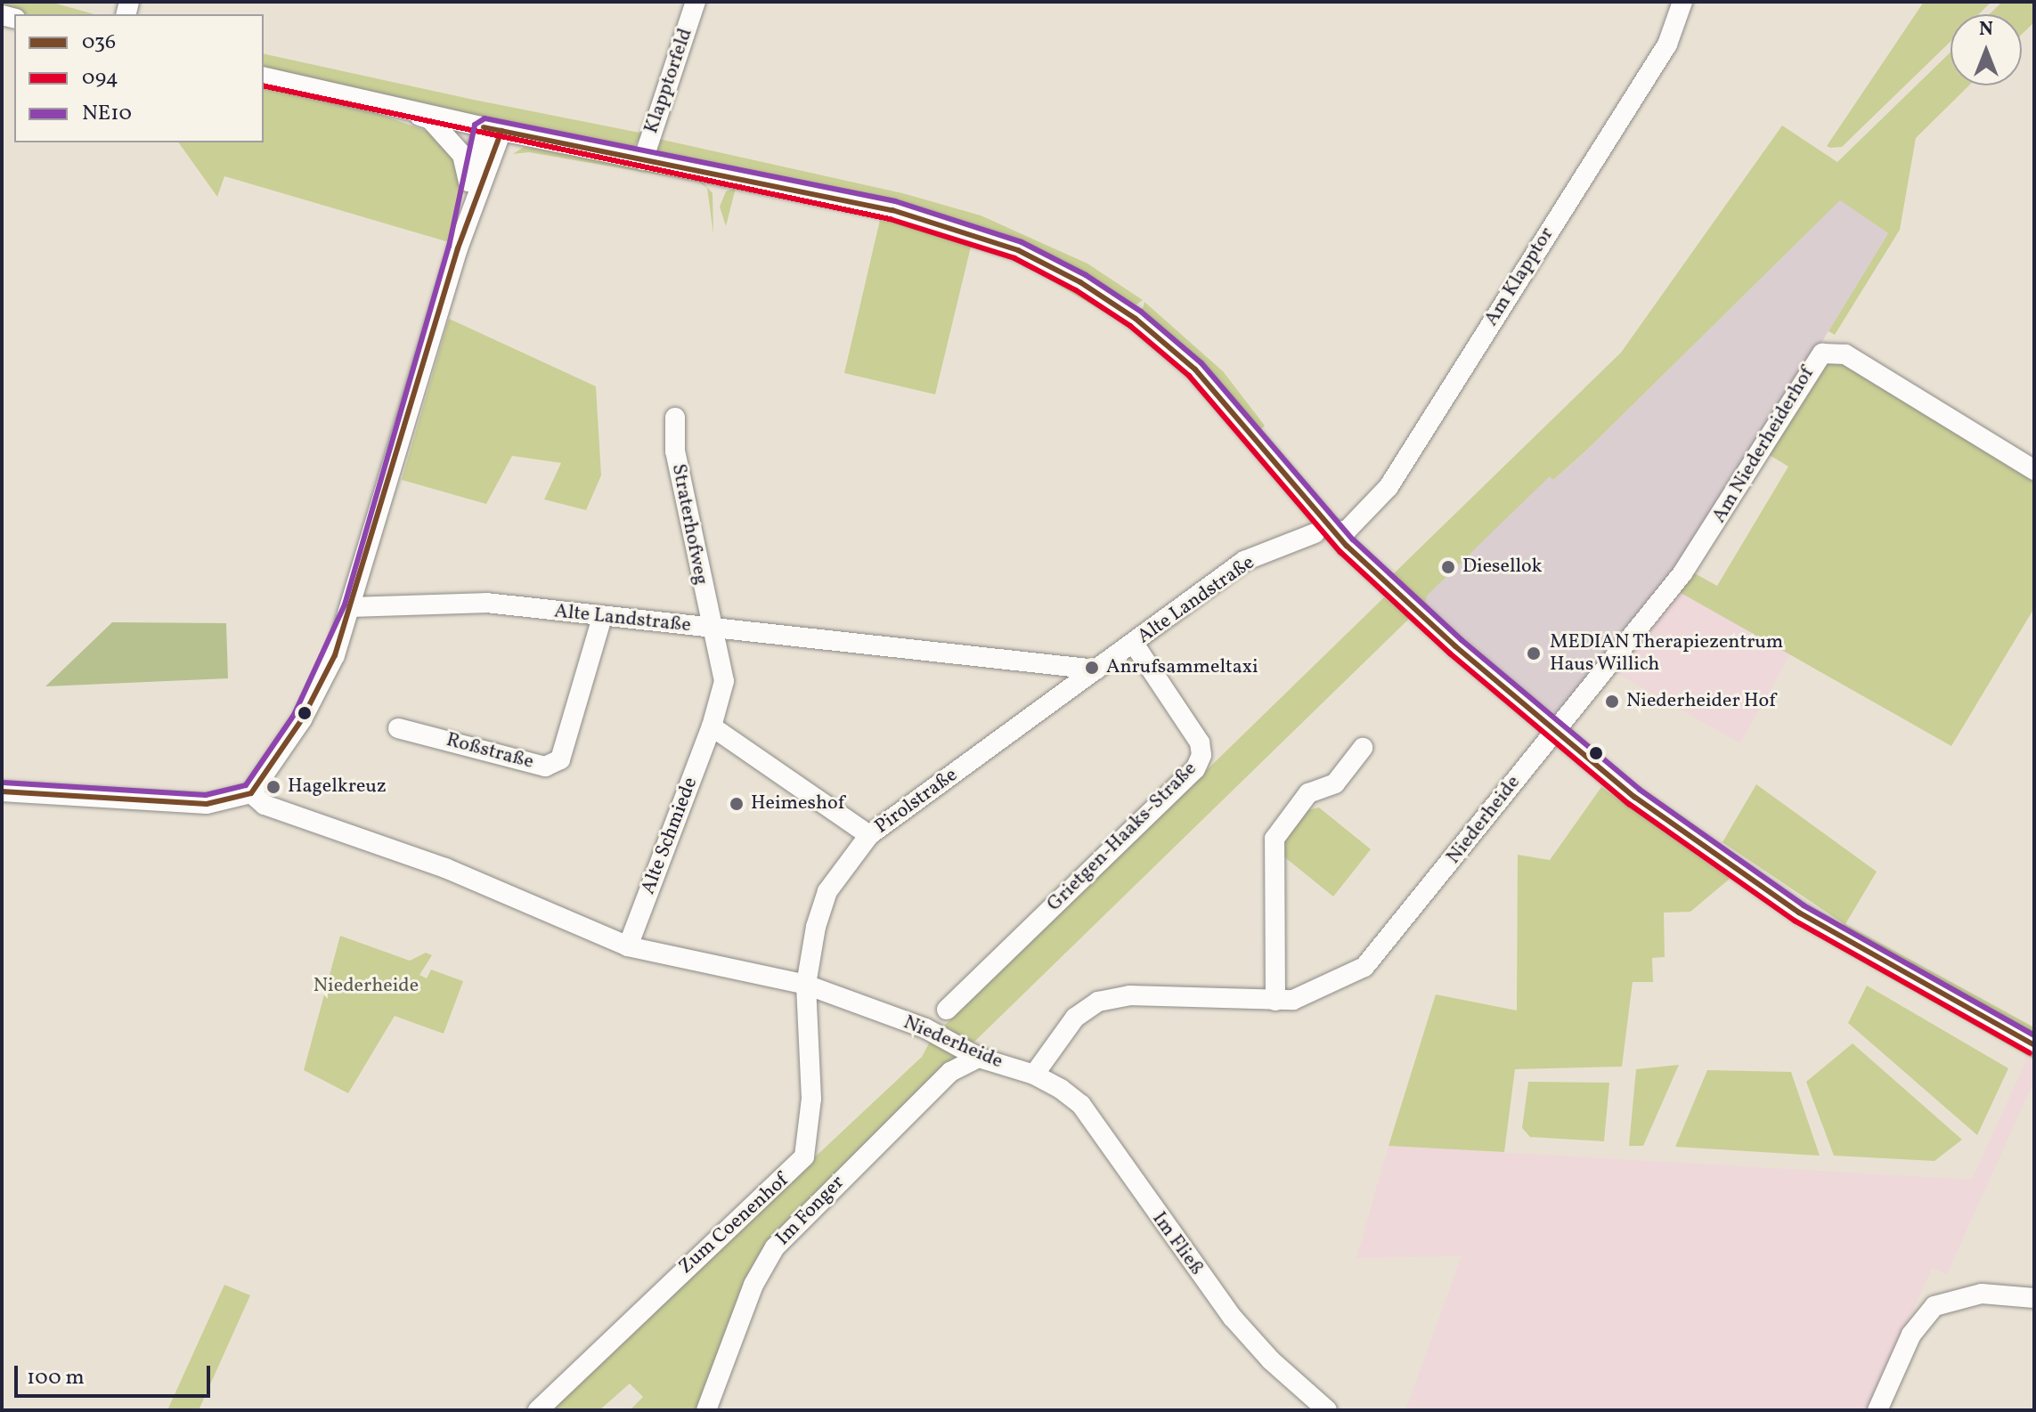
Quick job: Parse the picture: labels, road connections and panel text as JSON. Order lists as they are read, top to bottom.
{
  "streets": {
    "street": [
      "Klapptorfeld",
      "Am Klapptor",
      "Am Niederheiderhof",
      "Straterhofweg",
      "Alte Landstraße",
      "Roßstraße",
      "Pirolstraße",
      "Niederheide",
      "Alte Schmiede",
      "Grietgen-Haaks-Straße",
      "Im Fonger",
      "Zum Coenenhof",
      "Im Fließ"
    ]
  },
  "crossings": [
    ["Am Klapptor", "Alte Landstraße"],
    ["Am Niederheiderhof", "Niederheide"],
    ["Straterhofweg", "Alte Landstraße"],
    ["Straterhofweg", "Alte Schmiede"],
    ["Alte Landstraße", "Roßstraße"],
    ["Alte Landstraße", "Pirolstraße"],
    ["Alte Landstraße", "Alte Schmiede"],
    ["Alte Landstraße", "Grietgen-Haaks-Straße"],
    ["Pirolstraße", "Niederheide"],
    ["Pirolstraße", "Zum Coenenhof"],
    ["Niederheide", "Alte Schmiede"],
    ["Niederheide", "Im Fonger"],
    ["Niederheide", "Zum Coenenhof"],
    ["Niederheide", "Im Fließ"]
  ],
  "parks": ["Niederheide"],
  "places": [
    "Diesellok",
    "MEDIAN Therapiezentrum Haus Willich",
    "Anrufsammeltaxi",
    "Niederheider Hof",
    "Hagelkreuz",
    "Heimeshof"
  ],
  "lines": ["transit line 094", "transit line NE10", "transit line 036"],
  "legend": ["036", "094", "NE10"],
  "scale_bar": "100 m",
  "north": "top"
}
